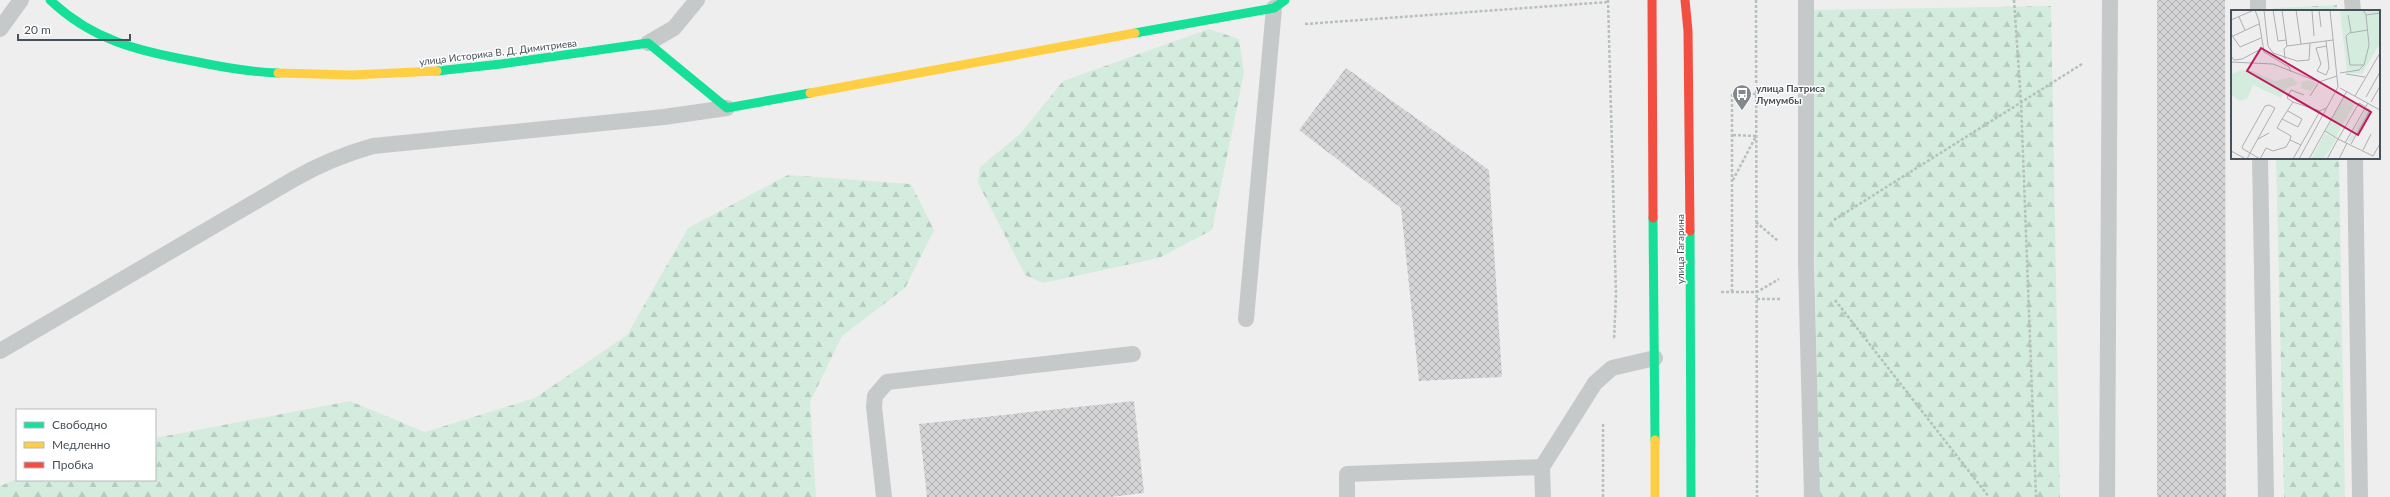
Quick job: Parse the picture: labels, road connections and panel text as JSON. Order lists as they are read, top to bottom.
{
  "streets": {
    "street": ["улица Историка В. Д. Димитриева", "улица Гагарина"]
  },
  "places": {
    "bus stop": ["улица Патриса Лумумбы"]
  },
  "legend": ["Свободно", "Медленно", "Пробка"],
  "scale_bar": "20 m"
}
